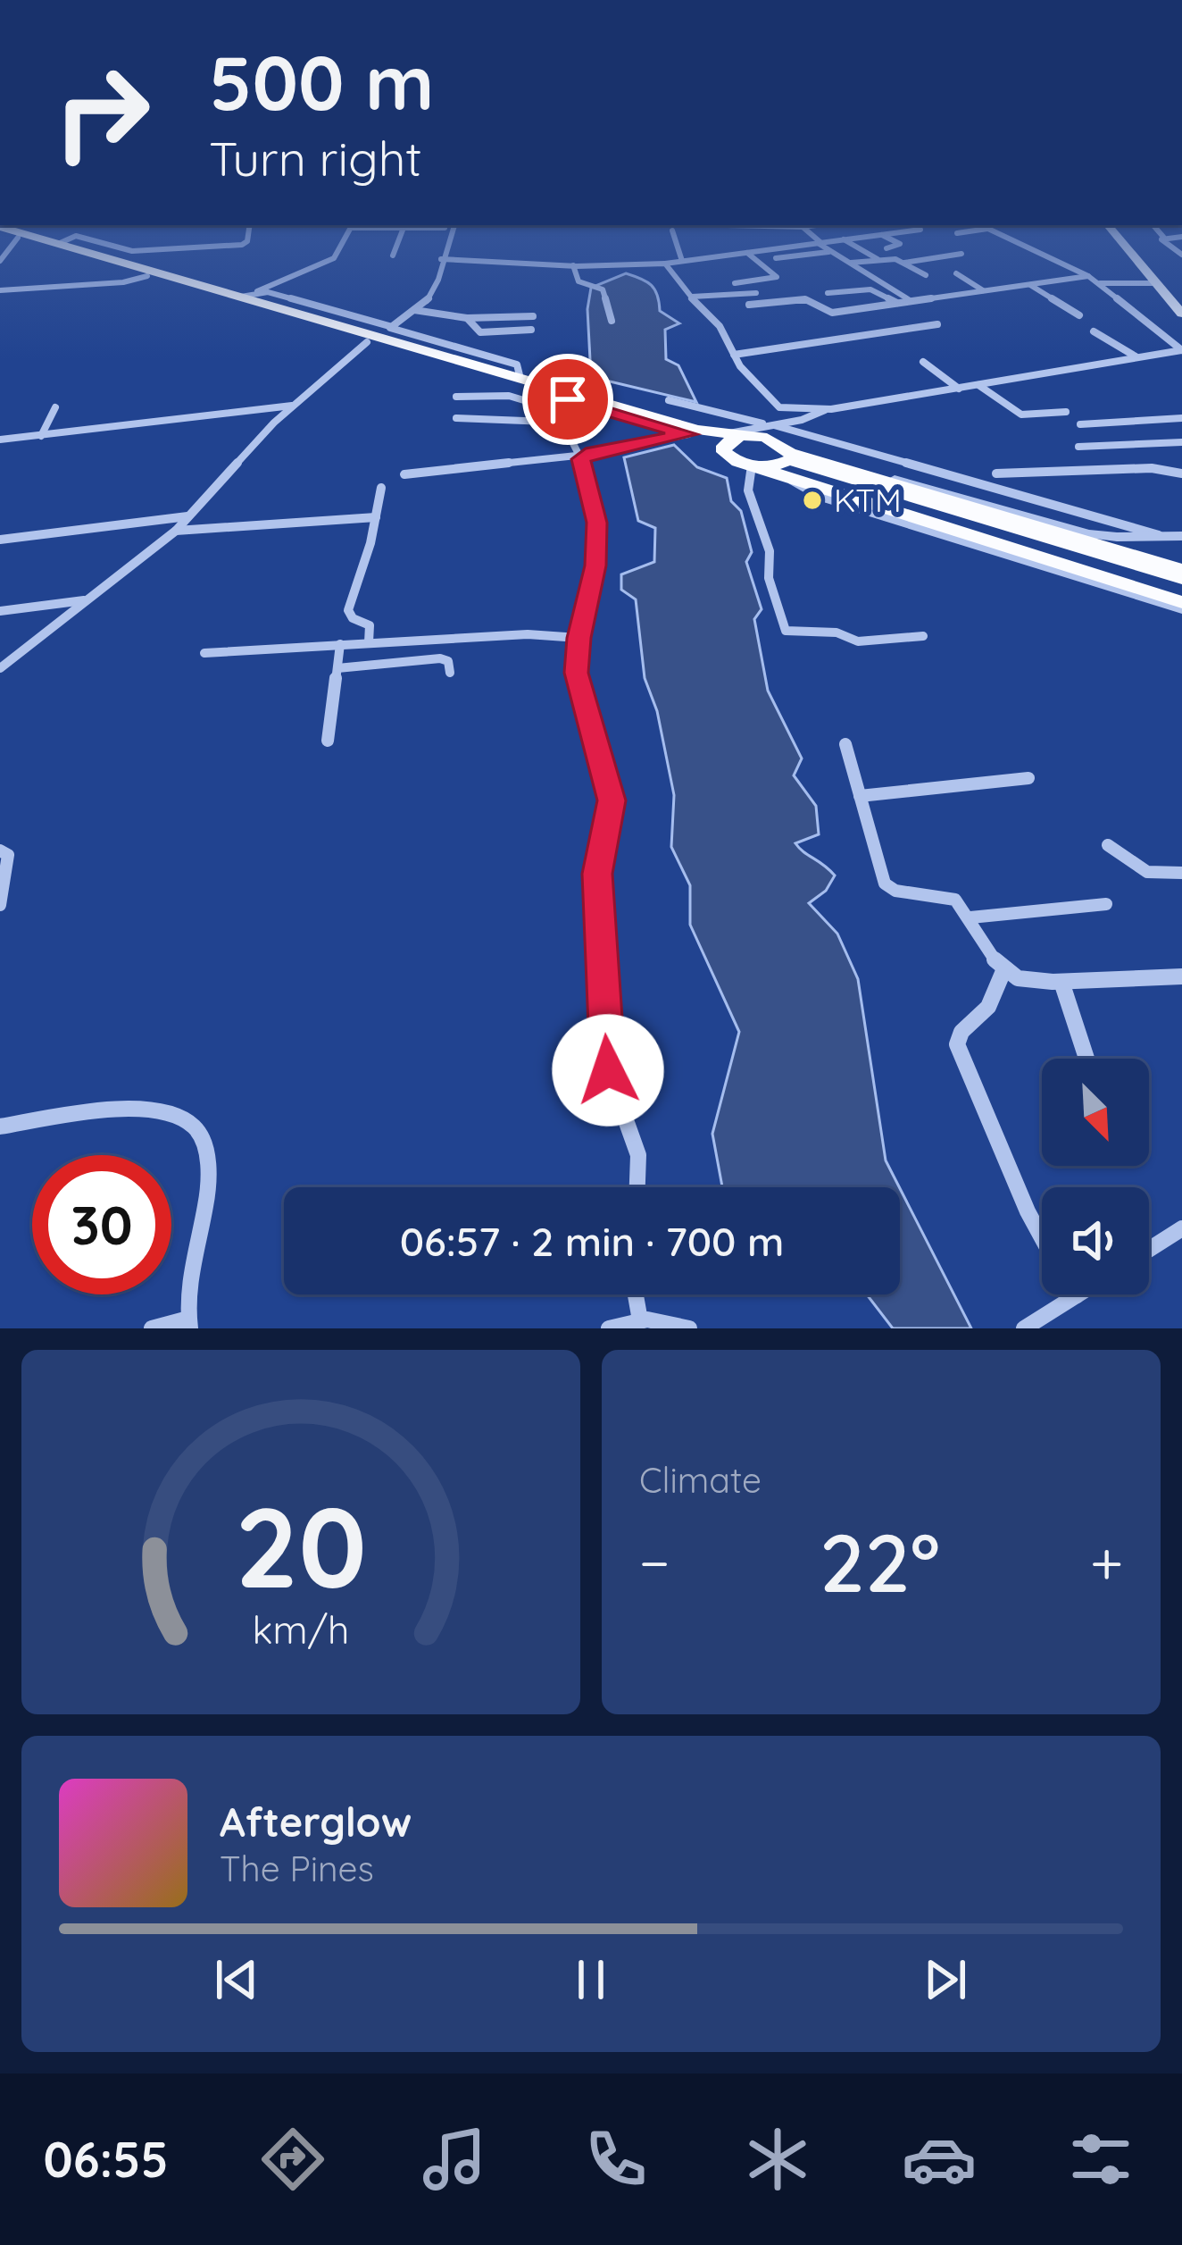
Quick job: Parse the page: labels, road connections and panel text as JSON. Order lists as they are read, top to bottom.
{
  "places": ["KTM"],
  "north": "bottom right",
  "page": {
    "turn": ["500 m", "Turn right"],
    "limit": "30",
    "trip": "06:57 · 2 min · 700 m",
    "tile": "Climate",
    "heat": ["−", "22°", "+"],
    "song": ["Afterglow", "The Pines"],
    "tabs": "06:55",
    "gauge": ["20", "km/h"]
  }
}
